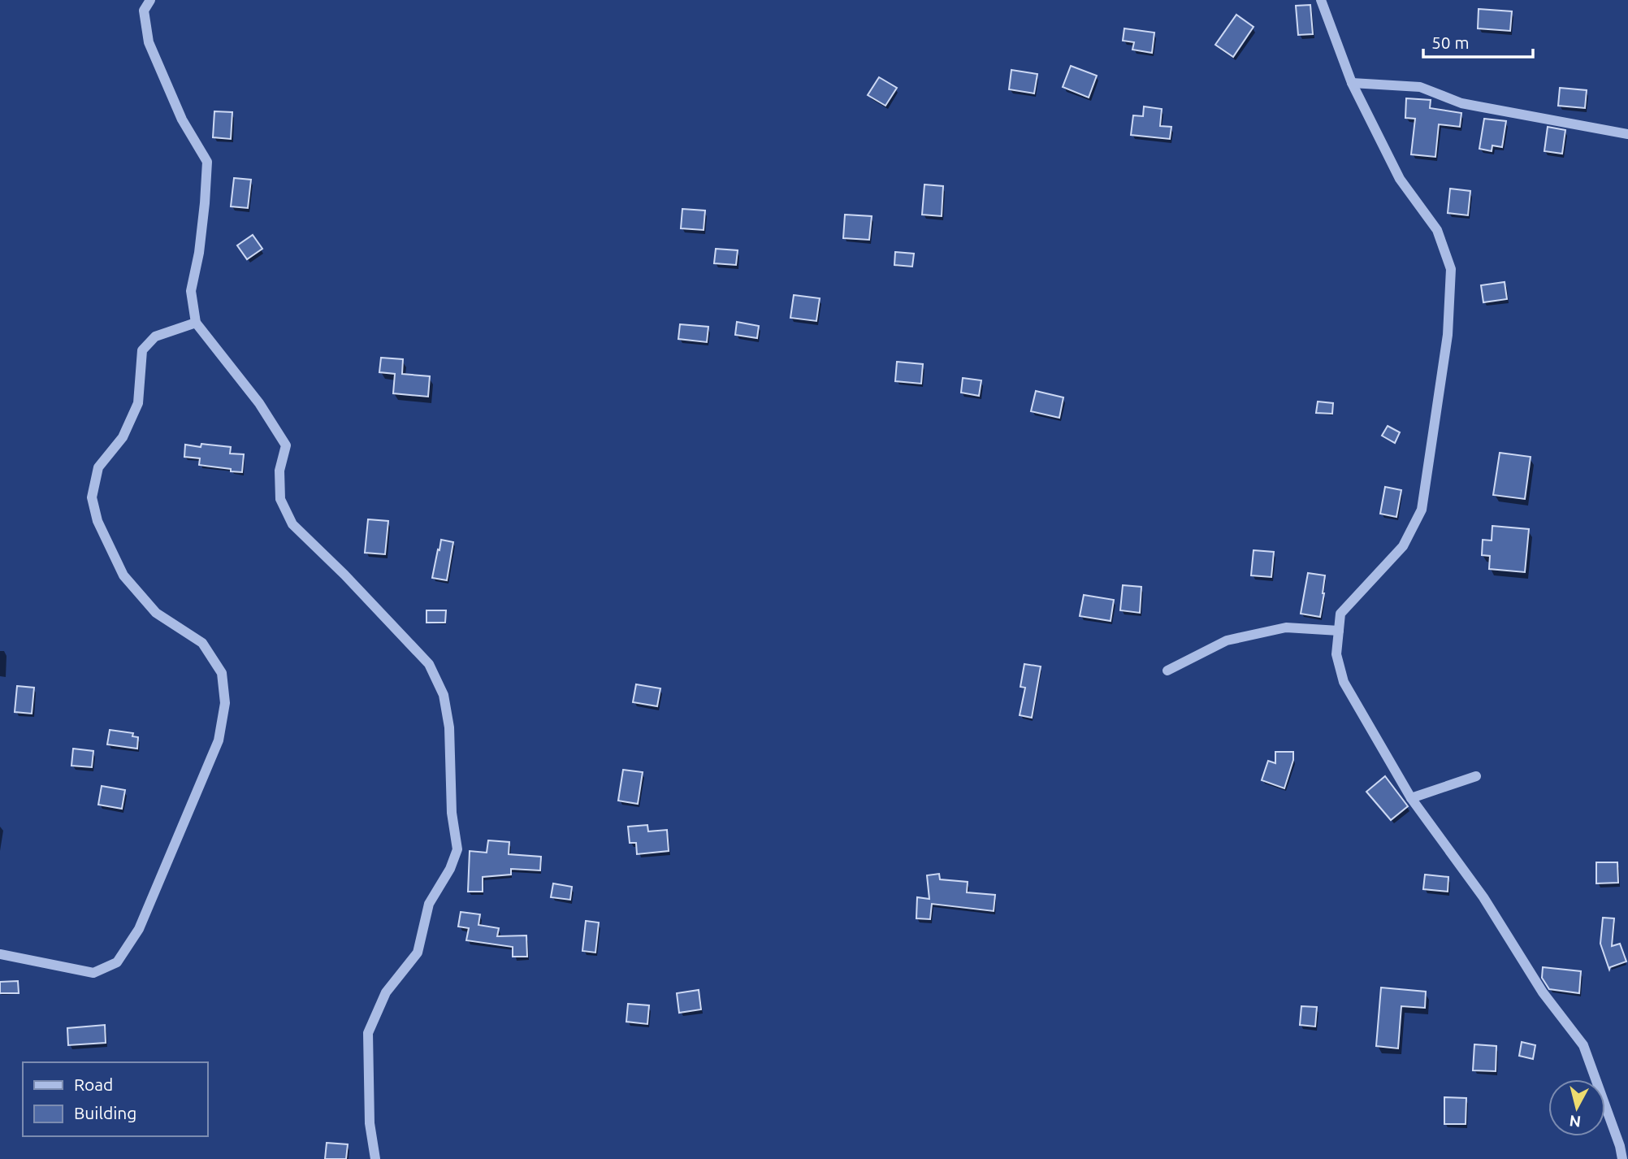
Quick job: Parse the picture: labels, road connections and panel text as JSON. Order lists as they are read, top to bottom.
{
  "legend": ["Road", "Building"],
  "scale_bar": "50 m",
  "north": "bottom"
}
